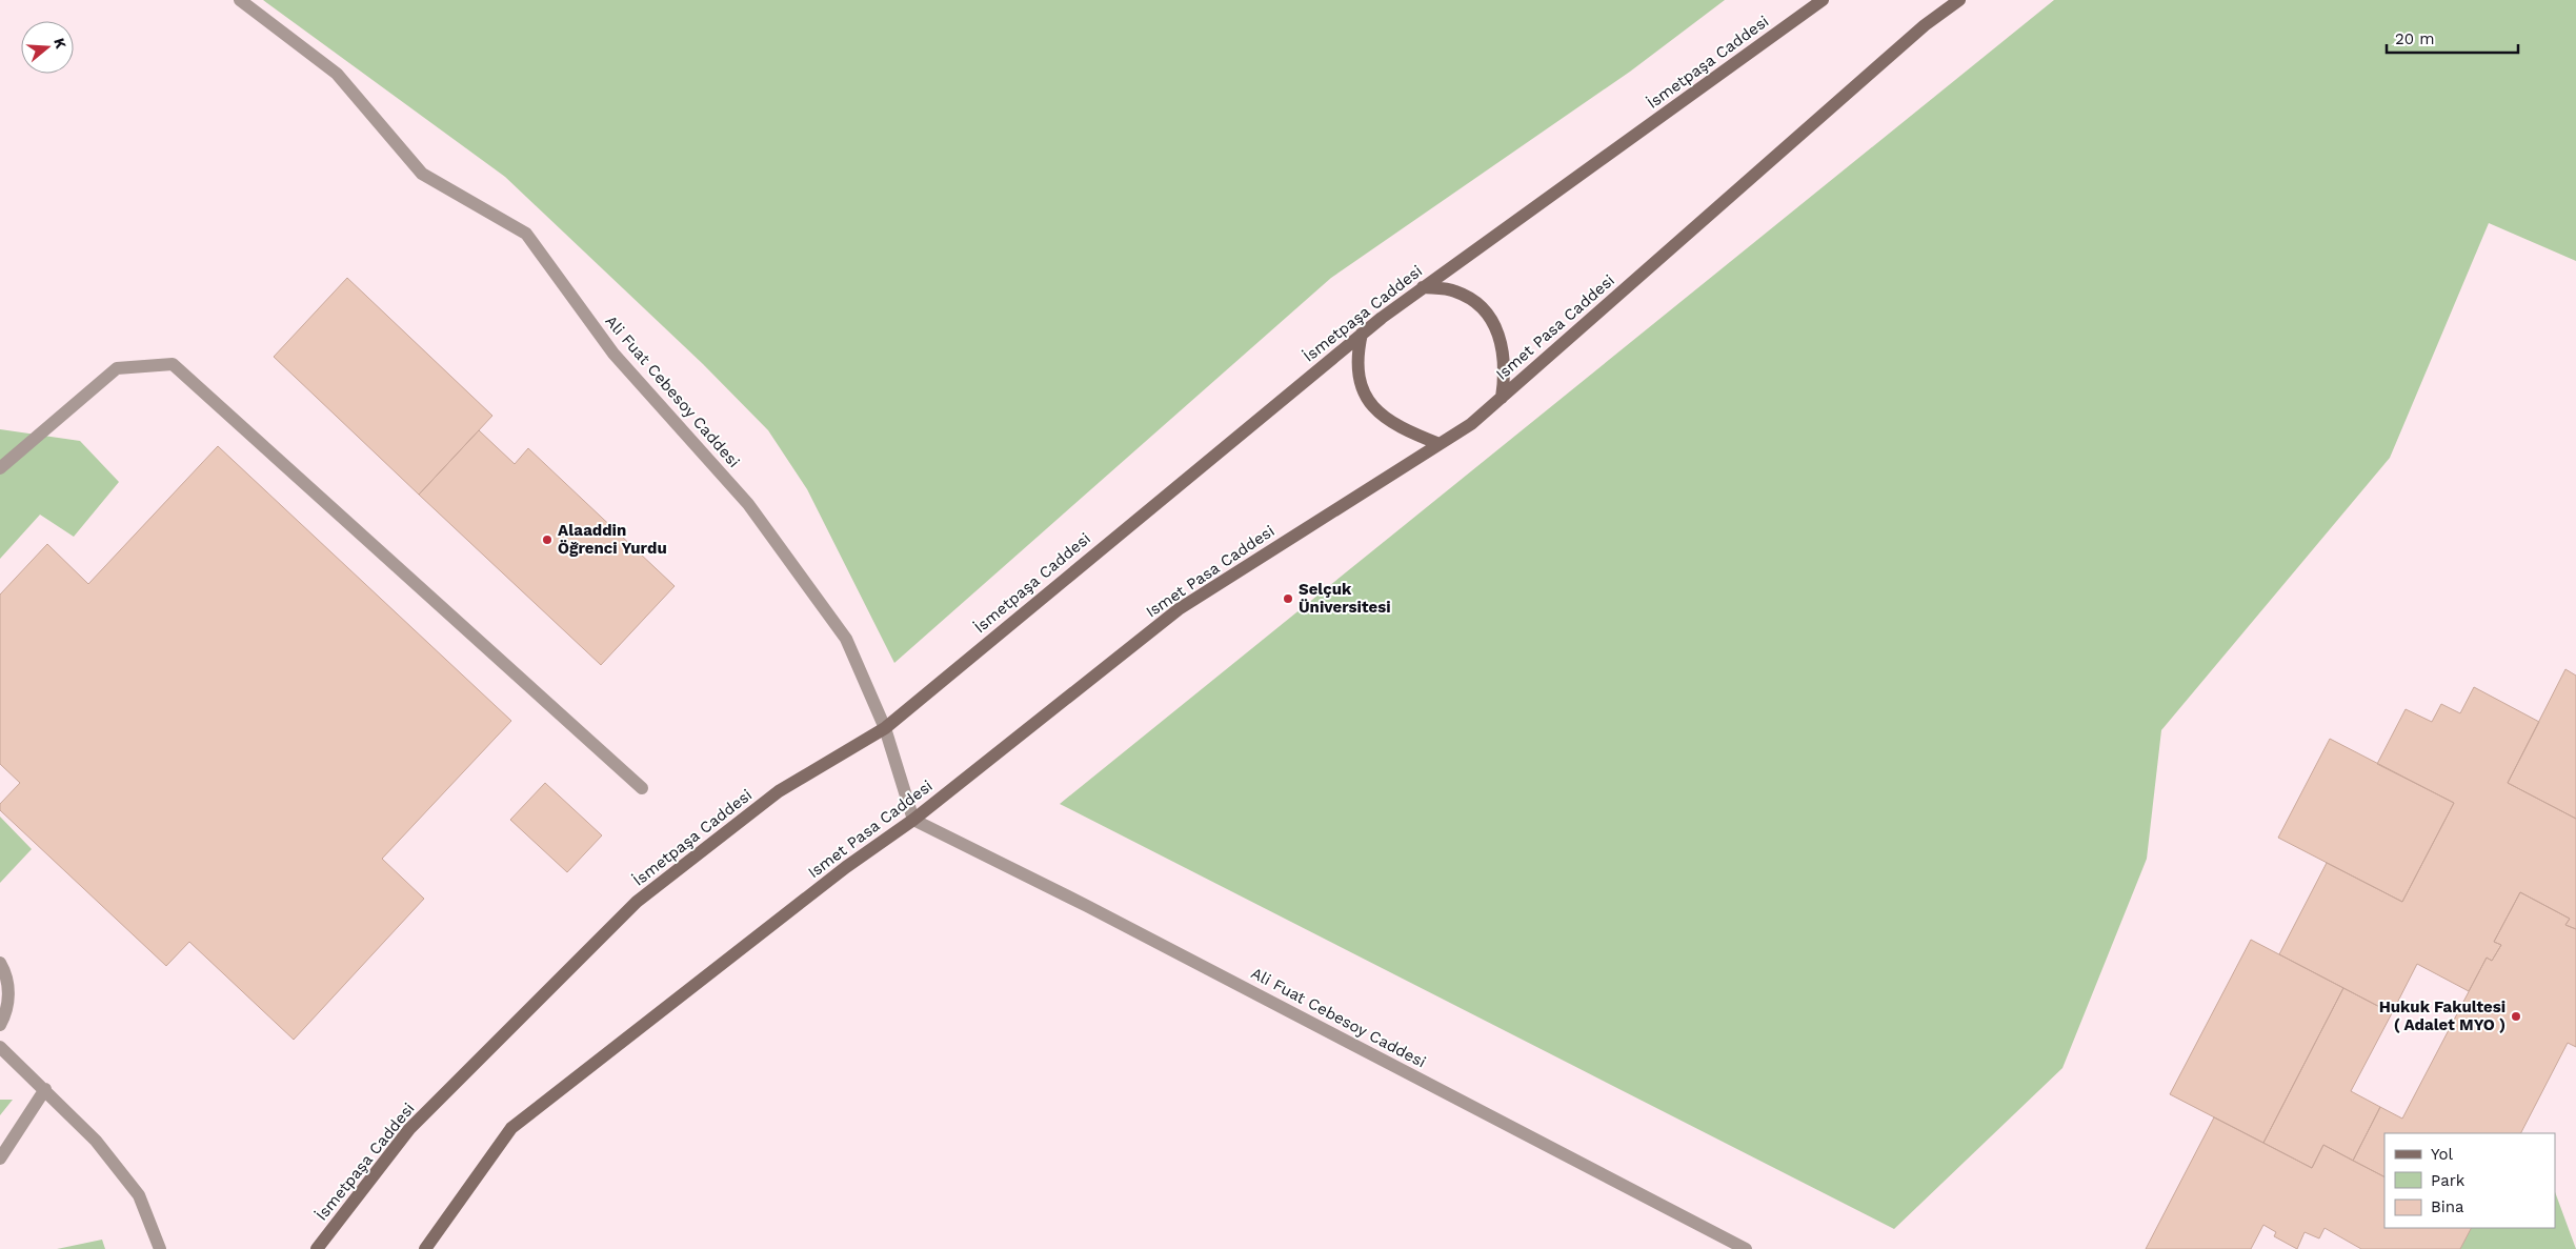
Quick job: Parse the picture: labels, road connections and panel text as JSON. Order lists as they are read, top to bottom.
{
  "streets": {
    "main road": ["İsmetpaşa Caddesi", "Ismet Pasa Caddesi"],
    "street": ["Ali Fuat Cebesoy Caddesi"]
  },
  "crossings": [
    ["İsmetpaşa Caddesi", "Ismet Pasa Caddesi"],
    ["İsmetpaşa Caddesi", "Ali Fuat Cebesoy Caddesi"],
    ["Ismet Pasa Caddesi", "Ali Fuat Cebesoy Caddesi"]
  ],
  "places": ["Alaaddin Öğrenci Yurdu", "Selçuk Üniversitesi", "Hukuk Fakultesi ( Adalet MYO )"],
  "legend": ["Yol", "Park", "Bina"],
  "scale_bar": "20 m",
  "north": "right"
}
